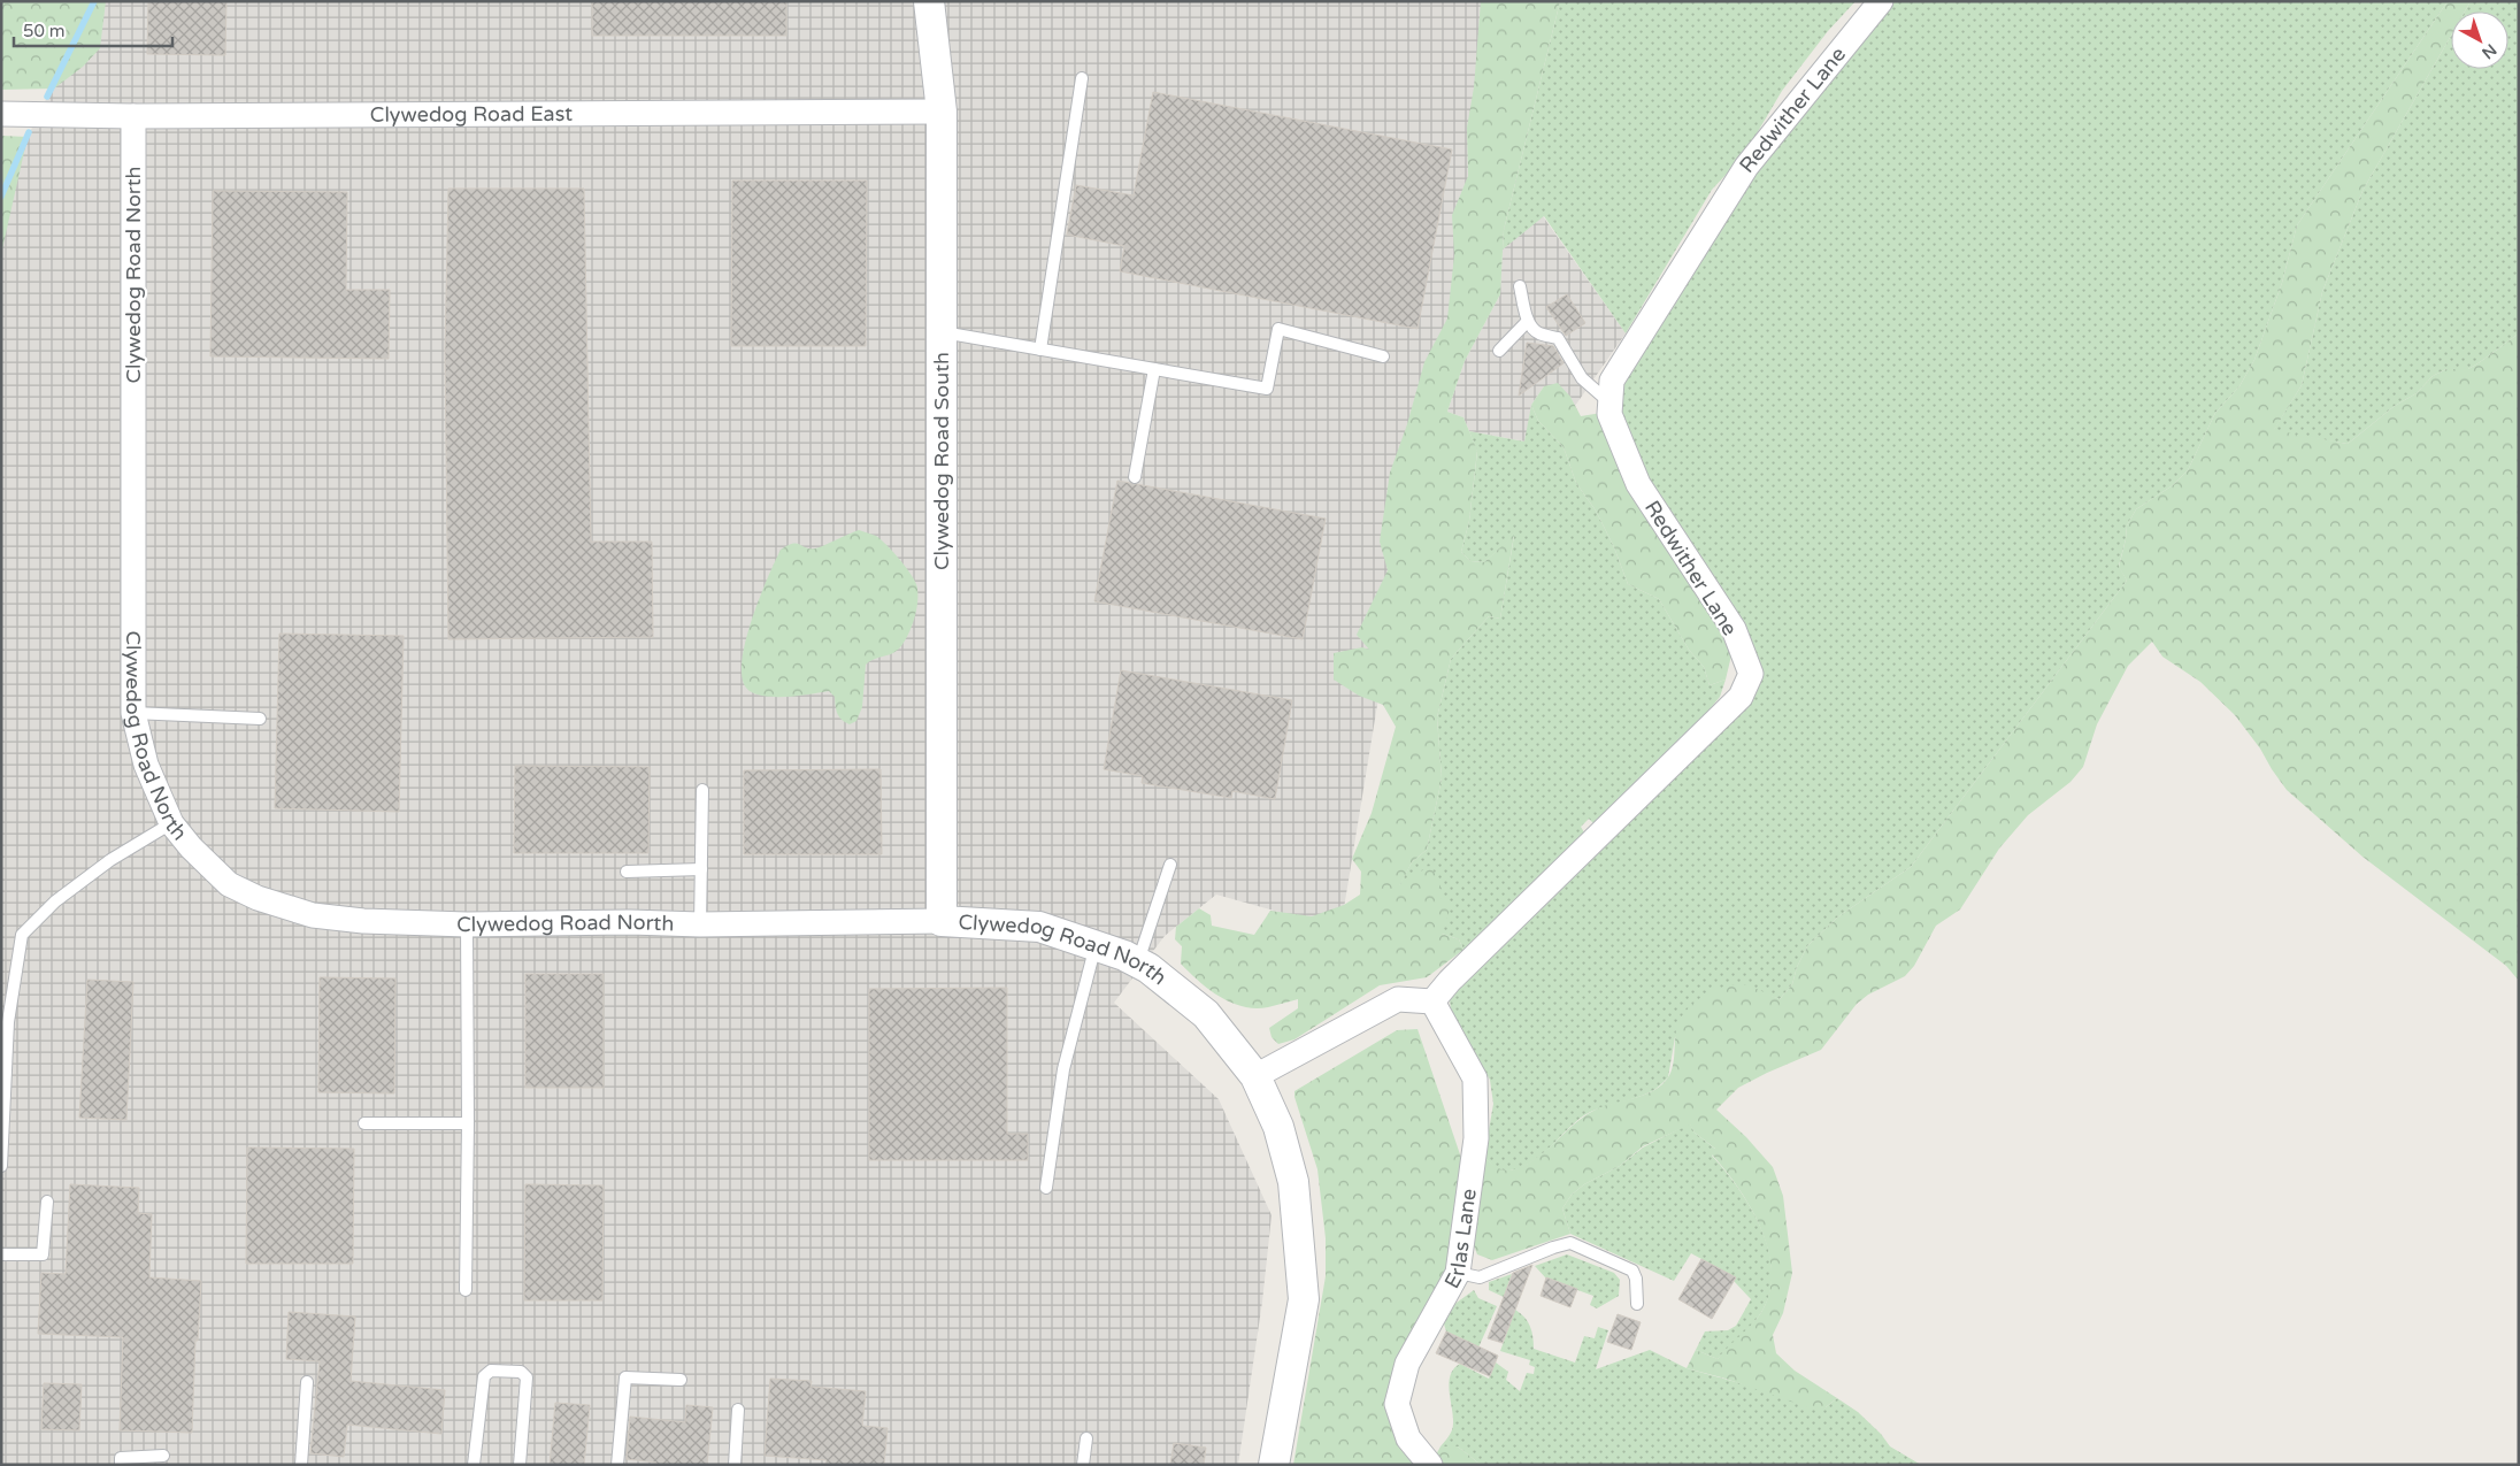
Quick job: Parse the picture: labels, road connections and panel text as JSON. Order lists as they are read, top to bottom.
{
  "streets": {
    "street": [
      "Redwither Lane",
      "Clywedog Road East",
      "Clywedog Road North",
      "Clywedog Road South",
      "Erlas Lane"
    ]
  },
  "crossings": [
    ["Redwither Lane", "Erlas Lane"],
    ["Clywedog Road East", "Clywedog Road North"],
    ["Clywedog Road East", "Clywedog Road South"],
    ["Clywedog Road North", "Clywedog Road South"]
  ],
  "scale_bar": "50 m",
  "north": "bottom right"
}
